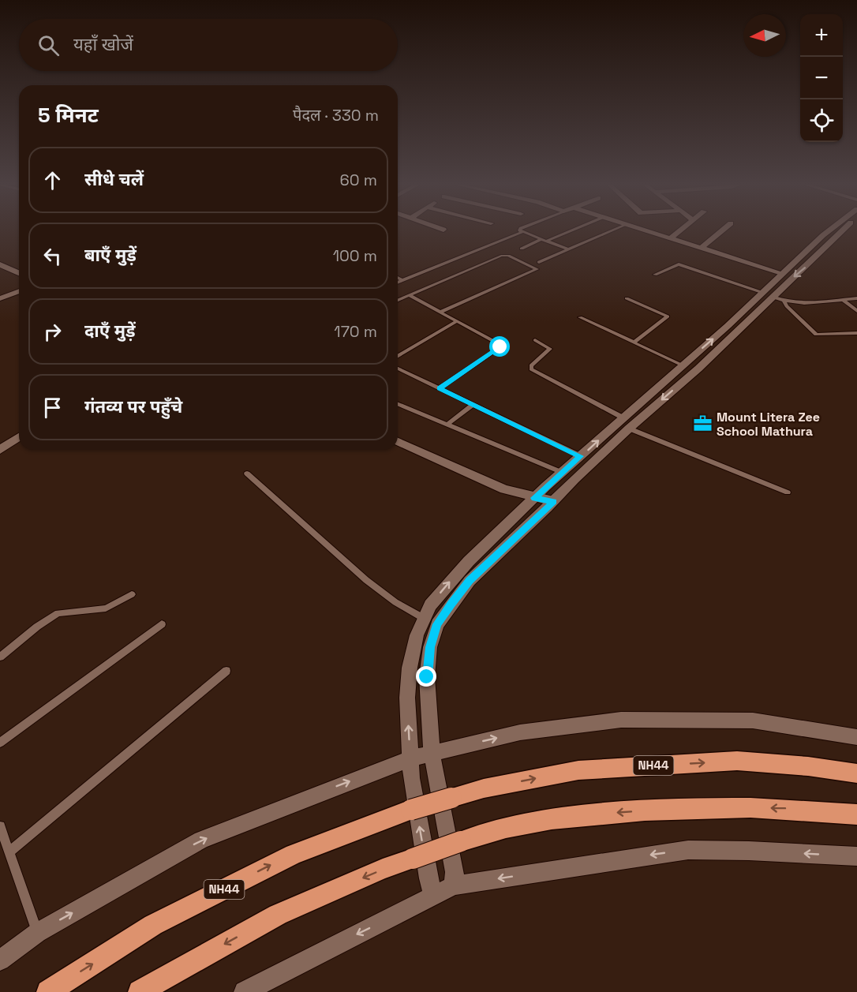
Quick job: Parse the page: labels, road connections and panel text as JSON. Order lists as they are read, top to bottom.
{
  "streets": {
    "highway": ["NH44"]
  },
  "places": {
    "office": ["Mount Litera Zee School Mathura"]
  },
  "north": "left",
  "page": {
    "map_buttons": ["+", "−"],
    "search": "यहाँ खोजें",
    "heading": ["5 मिनट", "पैदल · 330 m"],
    "list": [
      ["सीधे चलें", "60 m"],
      ["बाएँ मुड़ें", "100 m"],
      ["दाएँ मुड़ें", "170 m"],
      "गंतव्य पर पहुँचे"
    ]
  }
}
